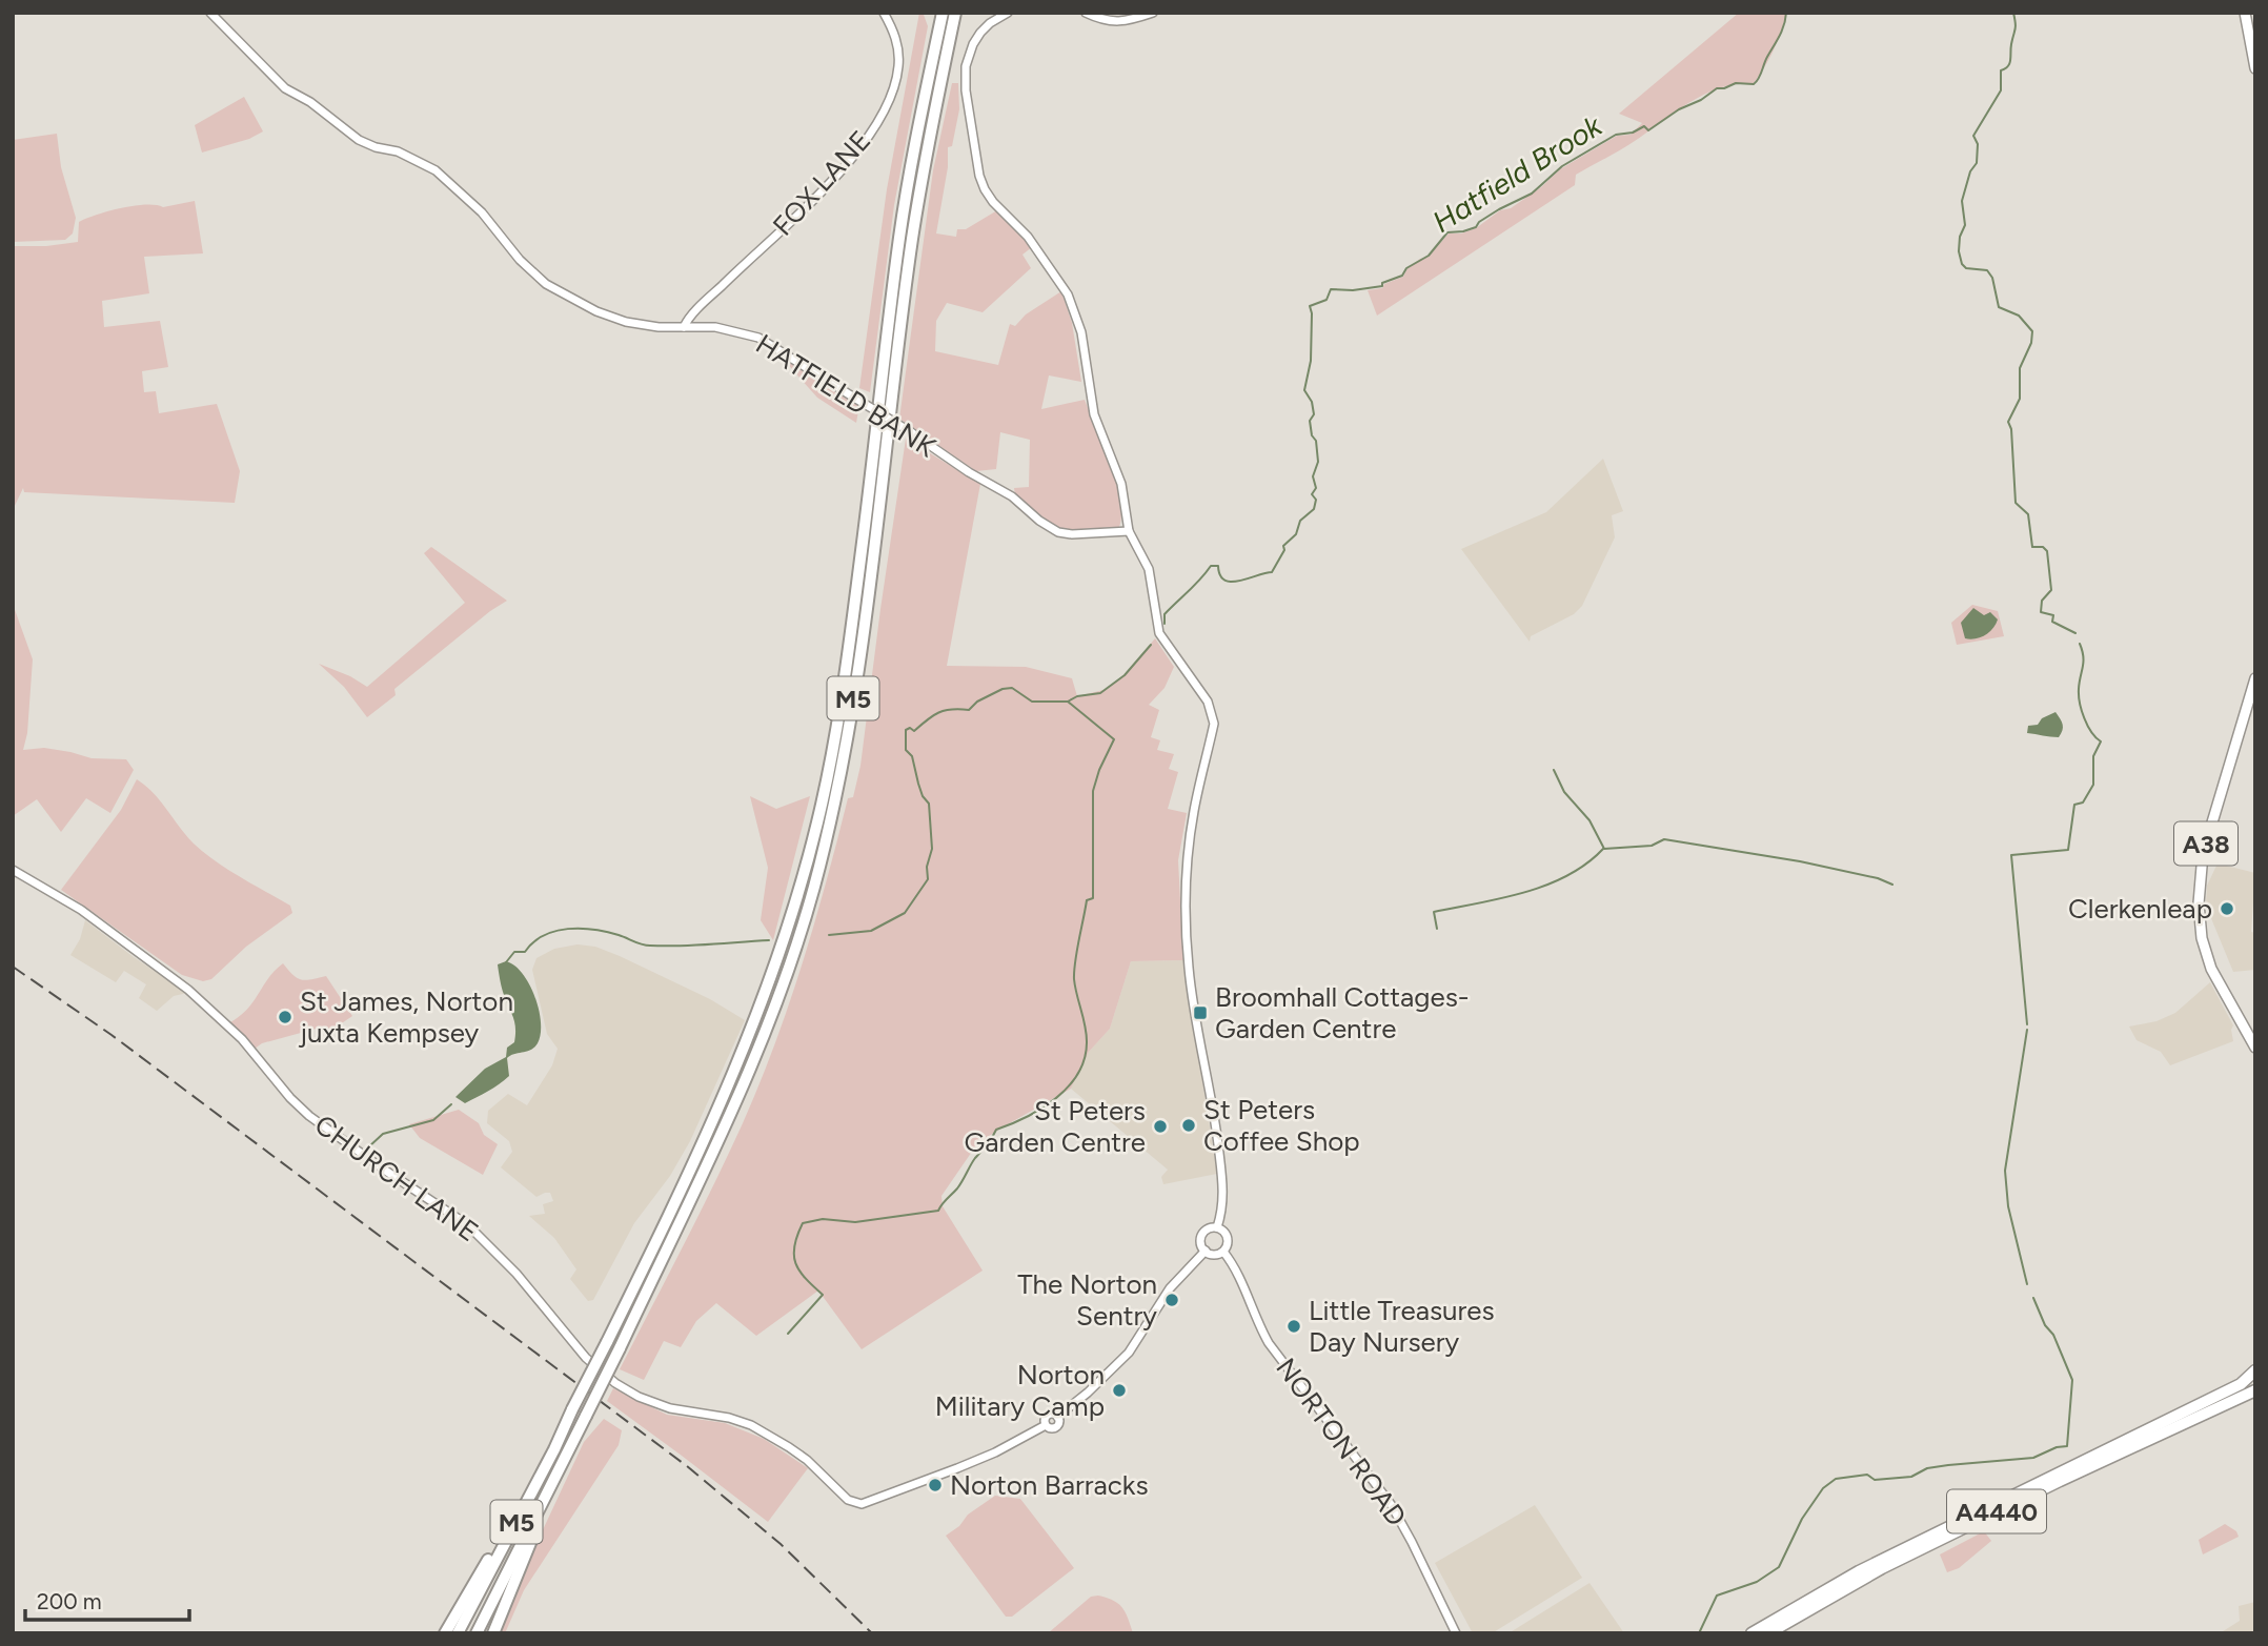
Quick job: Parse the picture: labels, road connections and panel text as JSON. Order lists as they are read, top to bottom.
{
  "streets": {
    "highway": ["M5", "A4440"],
    "main road": ["A38"],
    "street": [
      "FOX LANE",
      "HATFIELD BANK",
      "CHURCH LANE",
      "NORTON ROAD"
    ]
  },
  "crossings": [
    ["FOX LANE", "HATFIELD BANK"],
    ["CHURCH LANE", "NORTON ROAD"]
  ],
  "water": ["Hatfield Brook"],
  "places": {
    "other": [
      "Clerkenleap",
      "St James, Norton juxta Kempsey",
      "St Peters Coffee Shop",
      "St Peters Garden Centre",
      "The Norton Sentry",
      "Little Treasures Day Nursery",
      "Norton Military Camp",
      "Norton Barracks"
    ],
    "transit": ["Broomhall Cottages- Garden Centre"]
  },
  "scale_bar": "200 m"
}
